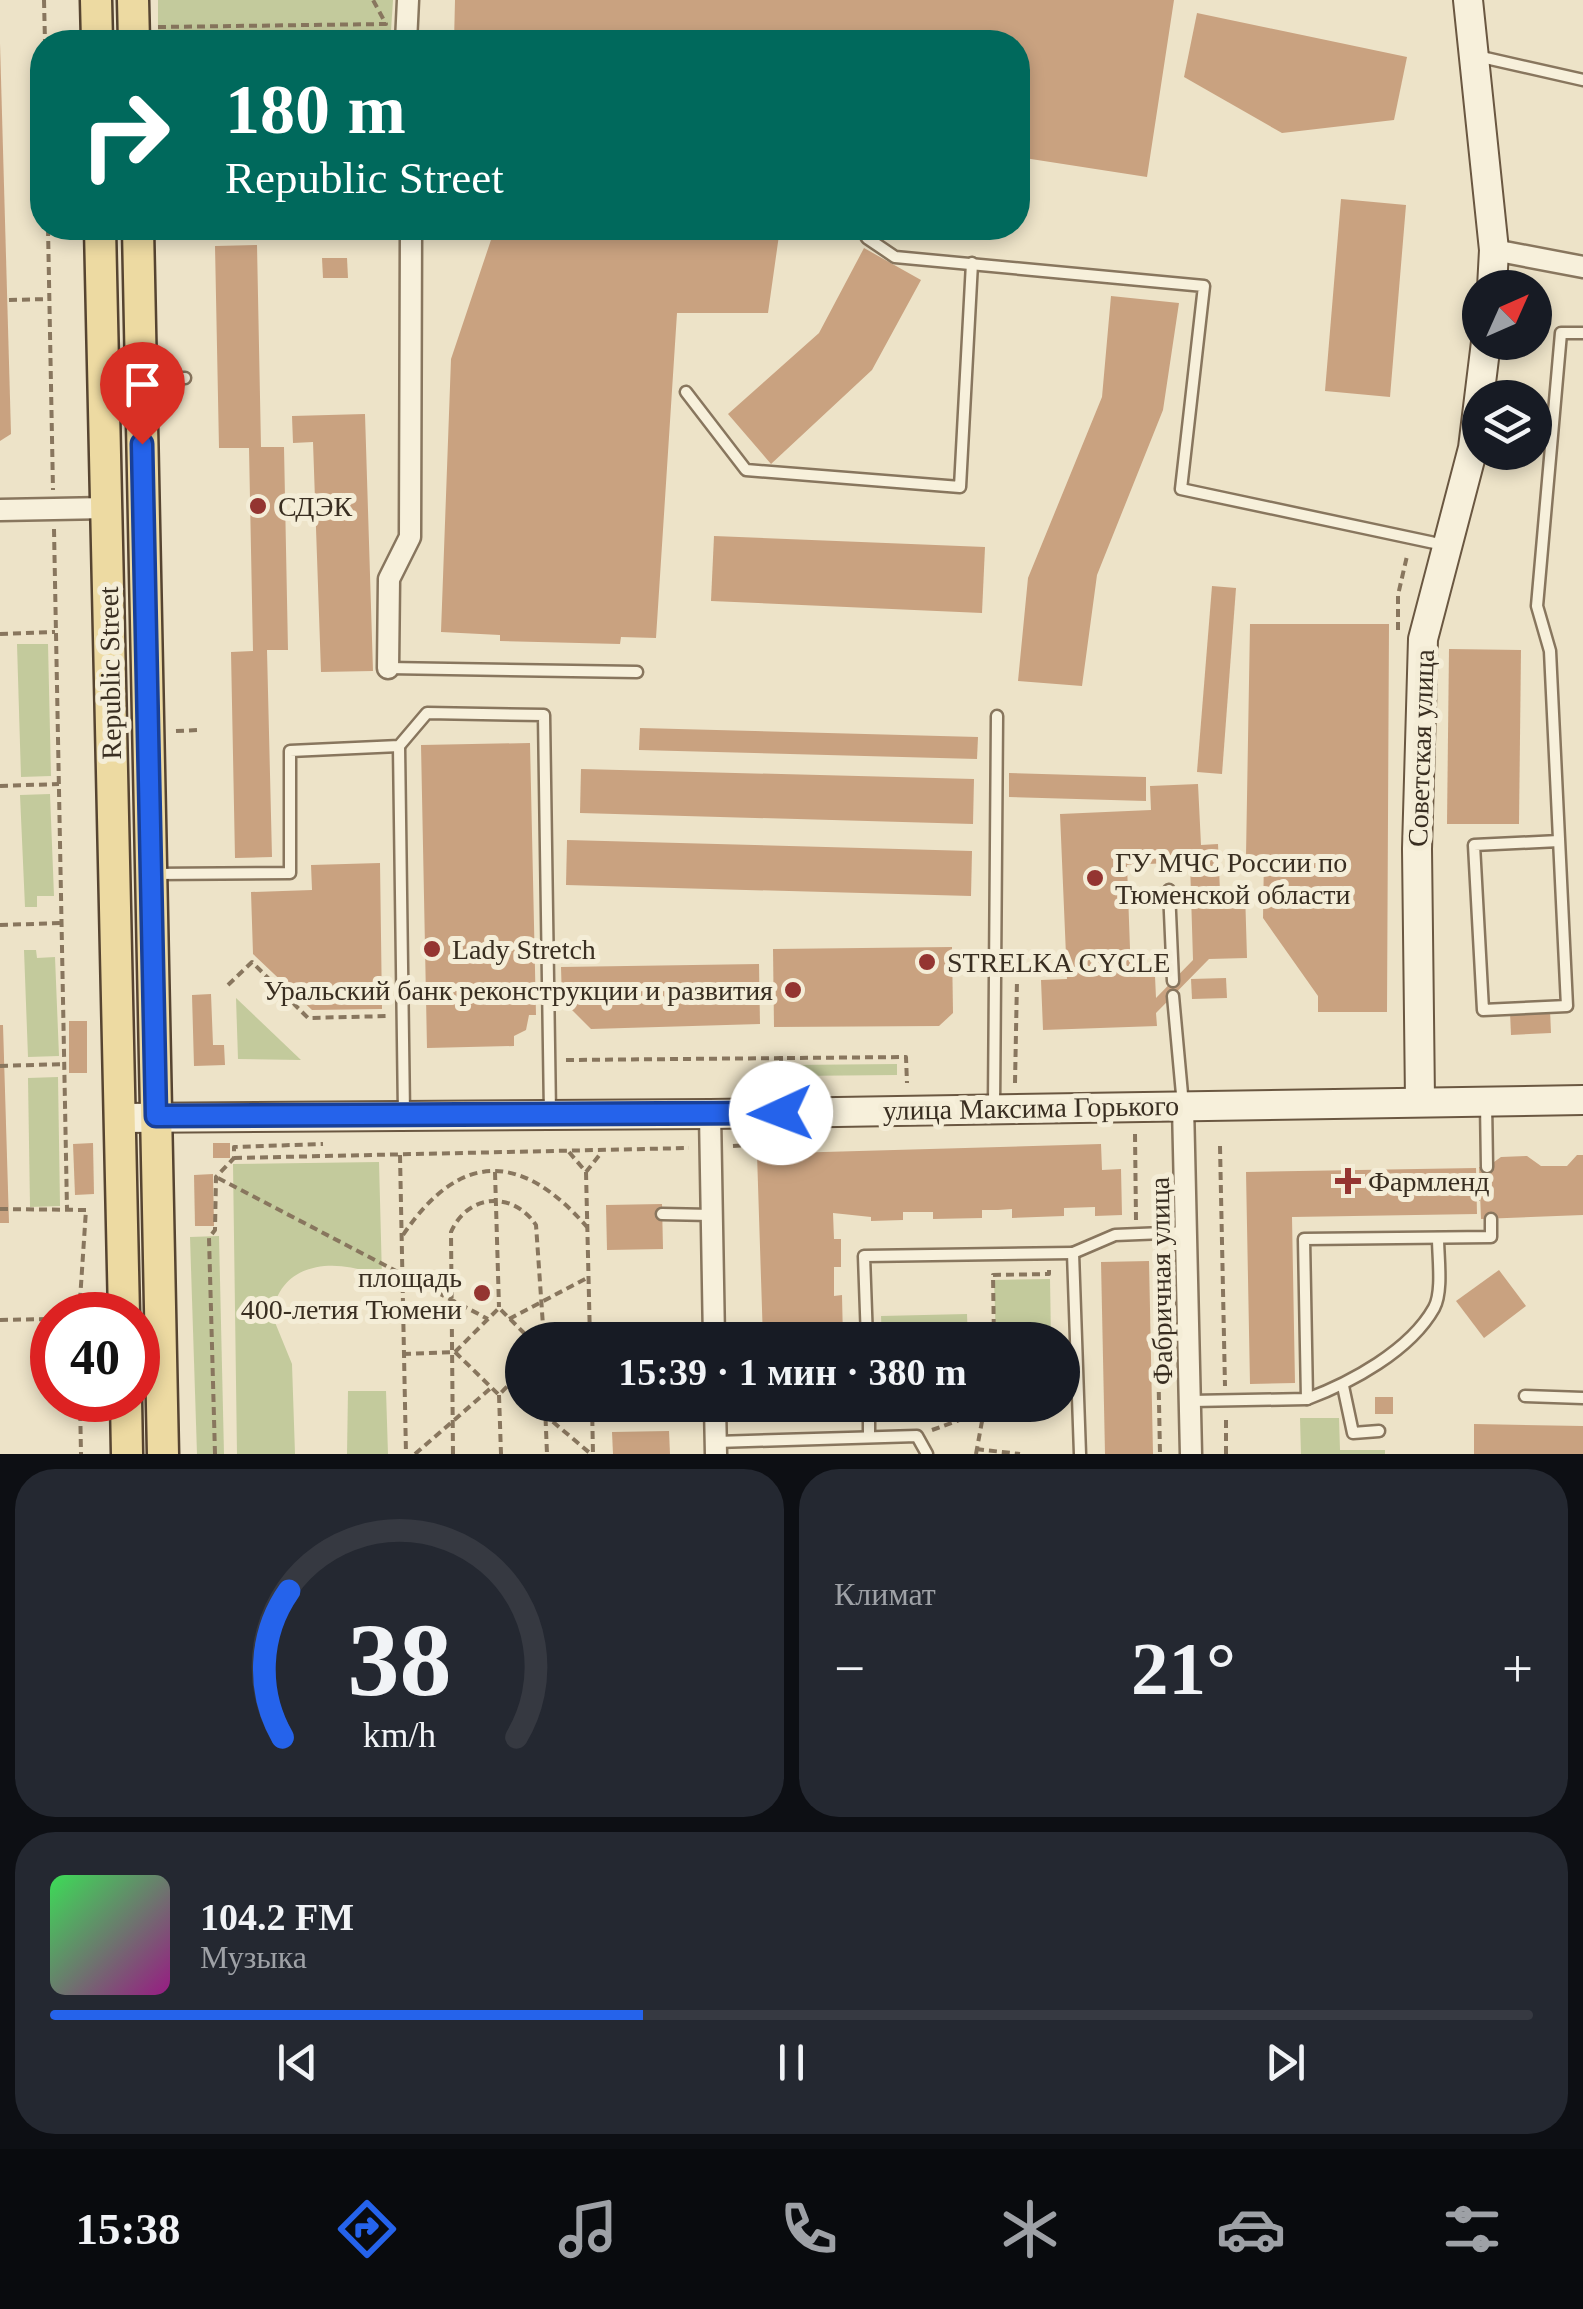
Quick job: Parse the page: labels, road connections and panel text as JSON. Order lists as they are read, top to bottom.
{
  "streets": {
    "main road": ["Republic Street"],
    "street": ["Советская улица", "улица Максима Горького", "Фабричная улица"]
  },
  "crossings": [
    ["Republic Street", "улица Максима Горького"],
    ["Советская улица", "улица Максима Горького"],
    ["улица Максима Горького", "Фабричная улица"]
  ],
  "places": {
    "other": [
      "СДЭК",
      "ГУ МЧС России по Тюменской области",
      "Lady Stretch",
      "STRELKA CYCLE",
      "Уральский банк реконструкции и развития",
      "площадь 400-летия Тюмени"
    ],
    "health": ["Фармленд"]
  },
  "north": "top right",
  "page": {
    "turn": ["180 m", "Republic Street"],
    "limit": "40",
    "trip": "15:39 · 1 мин · 380 m",
    "tile": "Климат",
    "heat": ["−", "21°", "+"],
    "song": ["104.2 FM", "Музыка"],
    "tabs": "15:38",
    "gauge": ["38", "km/h"]
  }
}
